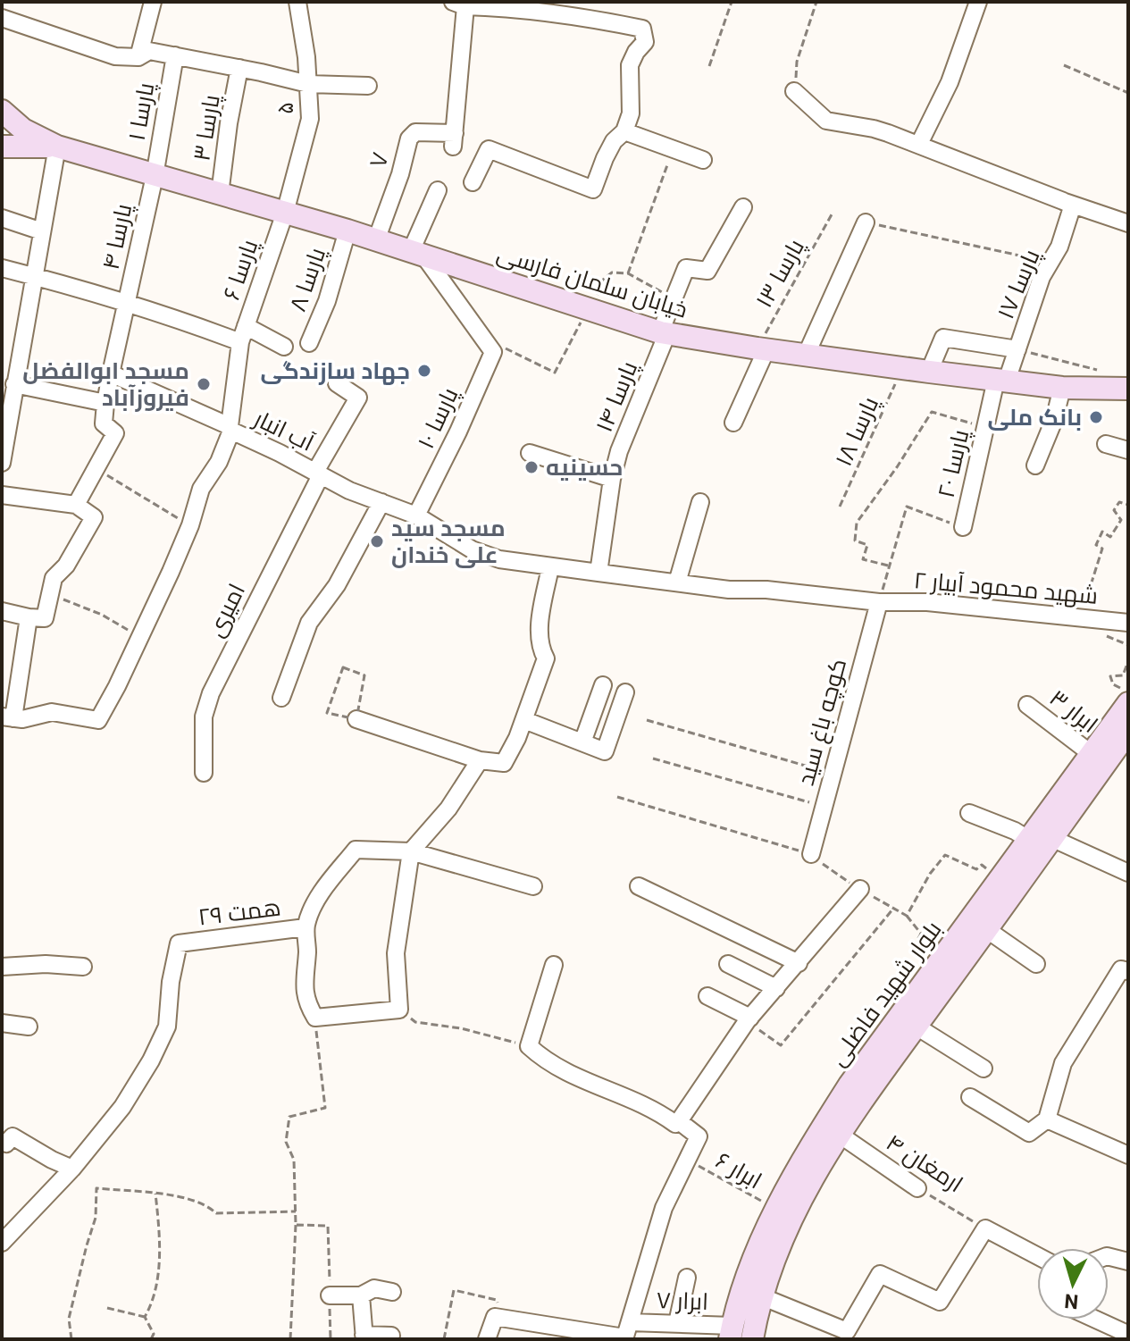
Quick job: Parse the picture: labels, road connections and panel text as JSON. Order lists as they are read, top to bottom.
{
  "streets": {
    "main road": ["خیابان سلمان فارسی", "بلوار شهید فاضلی"],
    "street": [
      "۵",
      "پارسا ۱",
      "پارسا ۳",
      "۷",
      "پارسا ۴",
      "پارسا ۶",
      "پارسا ۸",
      "پارسا ۱۷",
      "پارسا ۱۴",
      "پارسا ۱۰",
      "آب انبار",
      "پارسا ۲۰",
      "شهید محمود آبیار ۲",
      "امیری",
      "ابرار ۳",
      "کوچه باغ سید",
      "همت ۲۹",
      "ارمغان ۴",
      "ابرار ۷"
    ],
    "path": ["پارسا ۱۳", "پارسا ۱۸", "ابرار ۶"]
  },
  "crossings": [
    ["۵", "پارسا ۶"],
    ["۵", "خیابان سلمان فارسی"],
    ["پارسا ۱", "پارسا ۴"],
    ["پارسا ۱", "خیابان سلمان فارسی"],
    ["پارسا ۳", "خیابان سلمان فارسی"],
    ["۷", "خیابان سلمان فارسی"],
    ["پارسا ۴", "خیابان سلمان فارسی"],
    ["پارسا ۴", "آب انبار"],
    ["پارسا ۶", "خیابان سلمان فارسی"],
    ["پارسا ۶", "آب انبار"],
    ["پارسا ۱۳", "خیابان سلمان فارسی"],
    ["پارسا ۸", "خیابان سلمان فارسی"],
    ["خیابان سلمان فارسی", "پارسا ۱۷"],
    ["خیابان سلمان فارسی", "پارسا ۱۴"],
    ["خیابان سلمان فارسی", "پارسا ۱۸"],
    ["خیابان سلمان فارسی", "پارسا ۲۰"],
    ["پارسا ۱۷", "پارسا ۲۰"],
    ["پارسا ۱۴", "شهید محمود آبیار ۲"],
    ["پارسا ۱۰", "شهید محمود آبیار ۲"],
    ["آب انبار", "امیری"],
    ["پارسا ۲۰", "شهید محمود آبیار ۲"],
    ["پارسا ۲۰", "کوچه باغ سید"],
    ["شهید محمود آبیار ۲", "کوچه باغ سید"],
    ["ابرار ۳", "بلوار شهید فاضلی"],
    ["بلوار شهید فاضلی", "ارمغان ۴"],
    ["بلوار شهید فاضلی", "ابرار ۶"],
    ["بلوار شهید فاضلی", "ابرار ۷"]
  ],
  "places": [
    "جهاد سازندگی",
    "مسجد ابوالفضل فیروزآباد",
    "بانک ملی",
    "حسینیه",
    "مسجد سید علی خندان"
  ],
  "north": "bottom"
}
